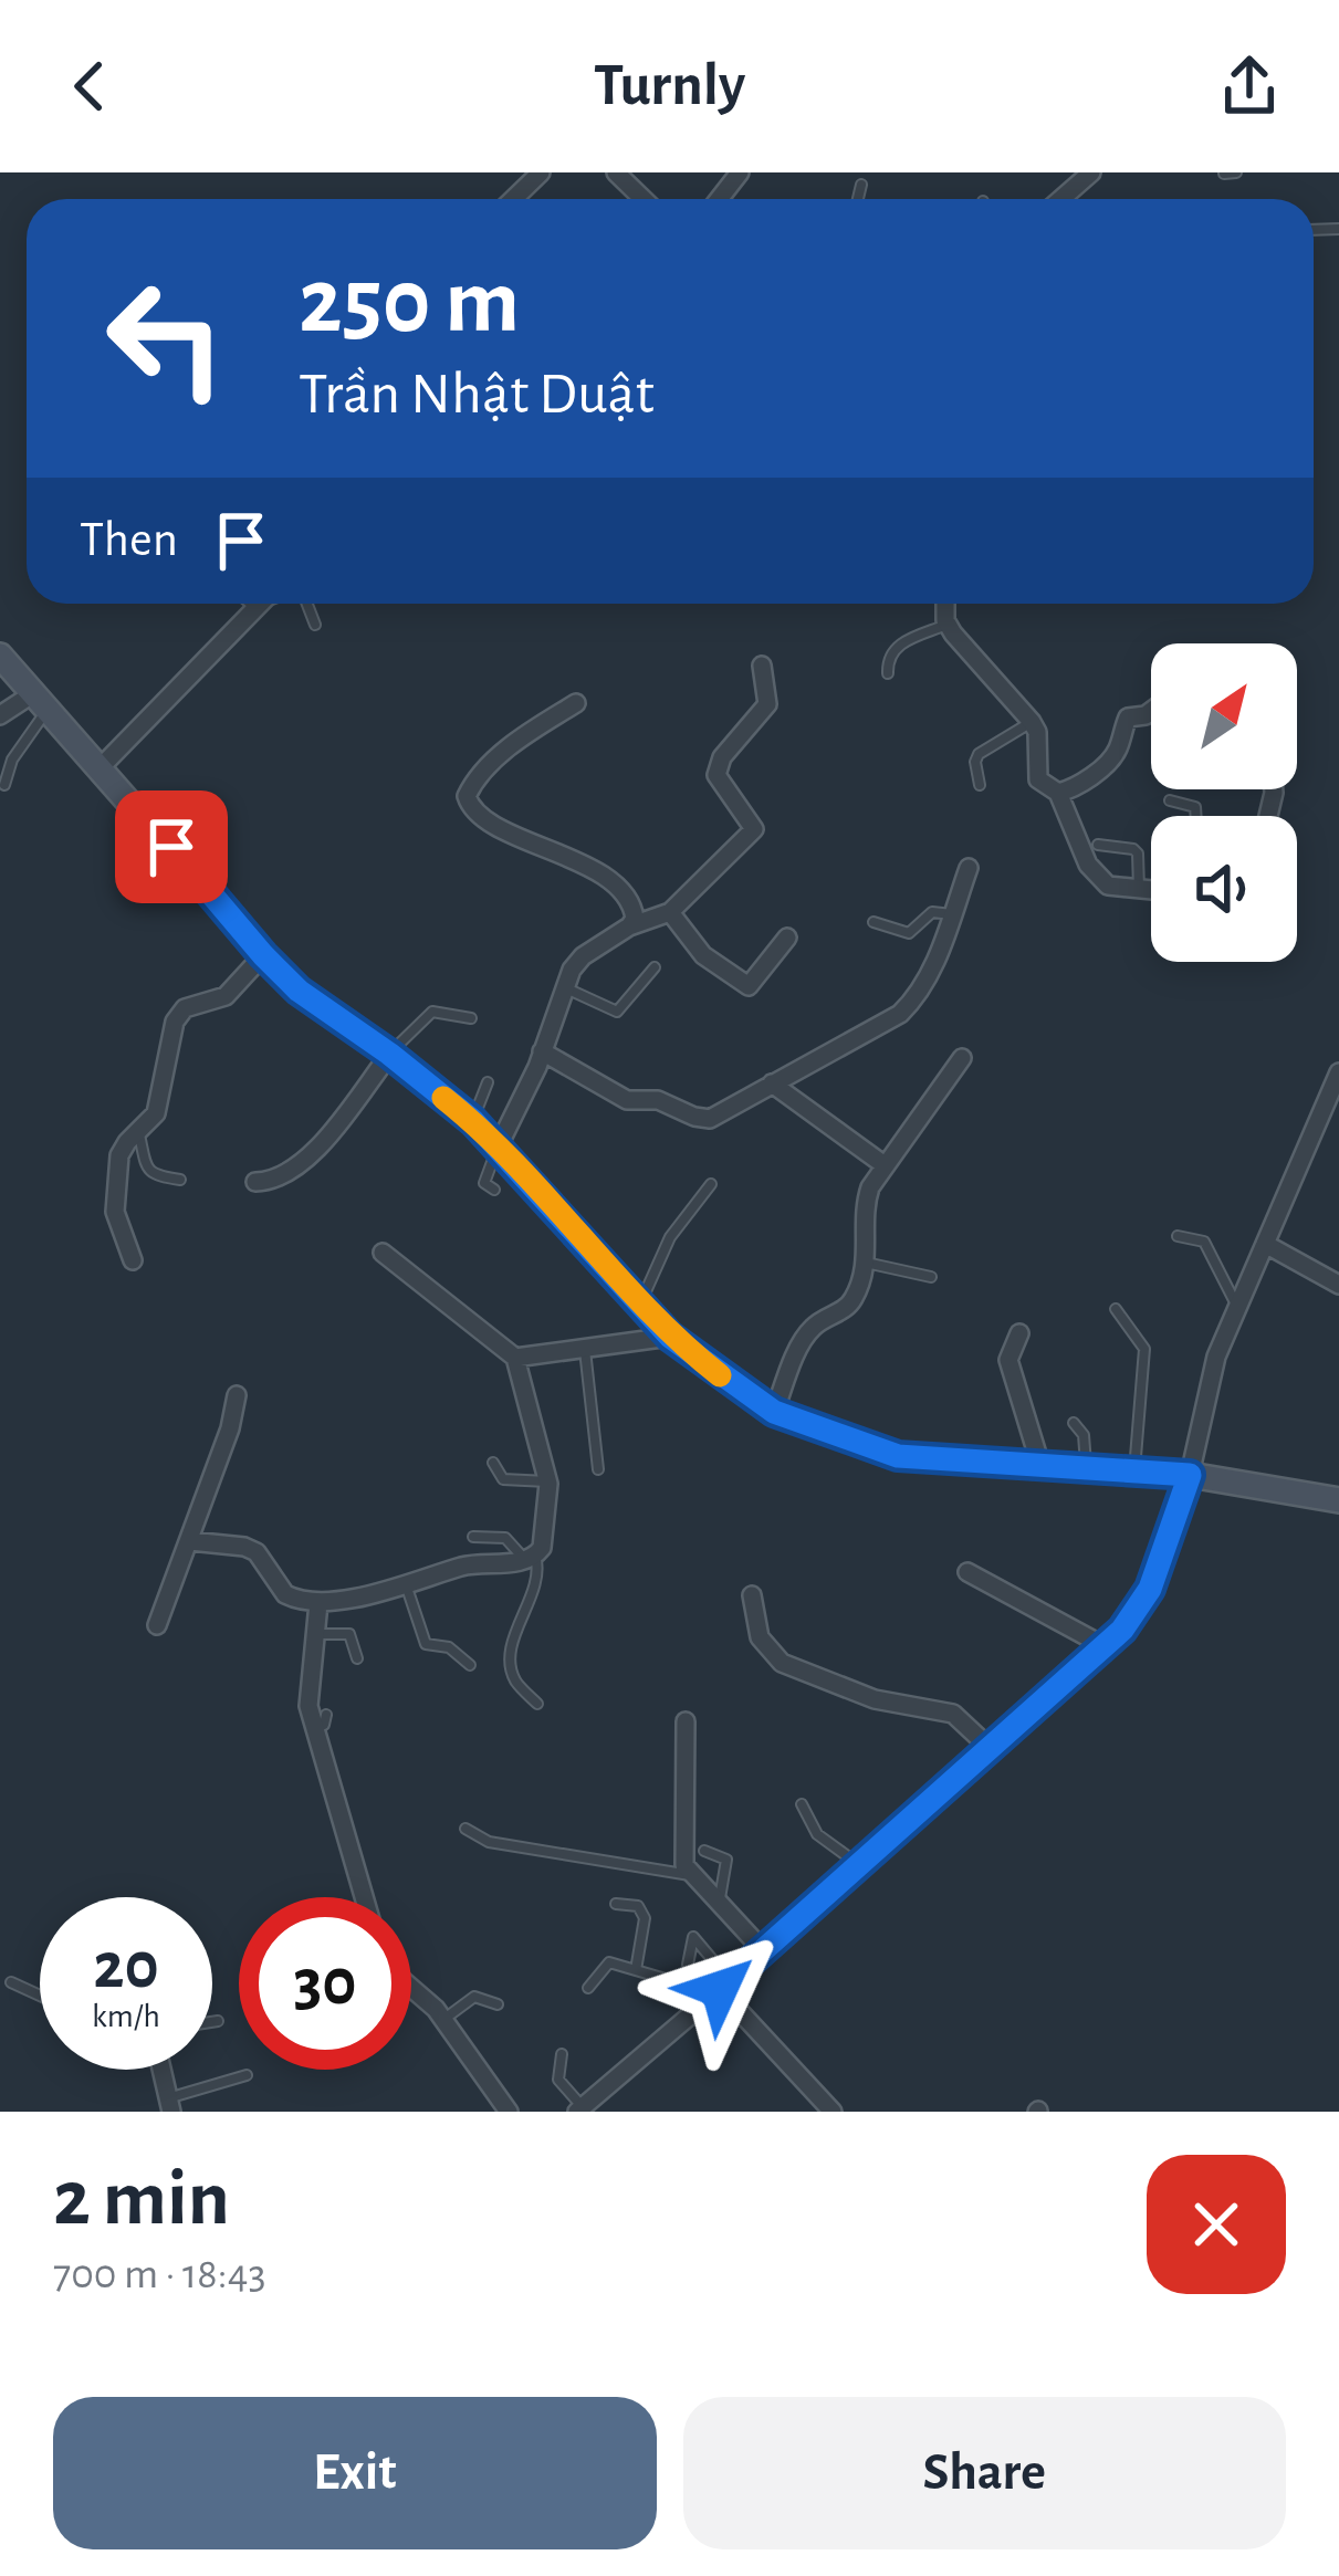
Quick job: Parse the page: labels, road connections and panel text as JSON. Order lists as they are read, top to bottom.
{
  "north": "top right",
  "page": {
    "header": "Turnly",
    "turn": ["250 m", "Trần Nhật Duật"],
    "then": "Then",
    "speed": "20 km/h",
    "limit": "30",
    "heading": ["2 min", "700 m · 18:43"],
    "buttons": ["Exit", "Share"]
  }
}
